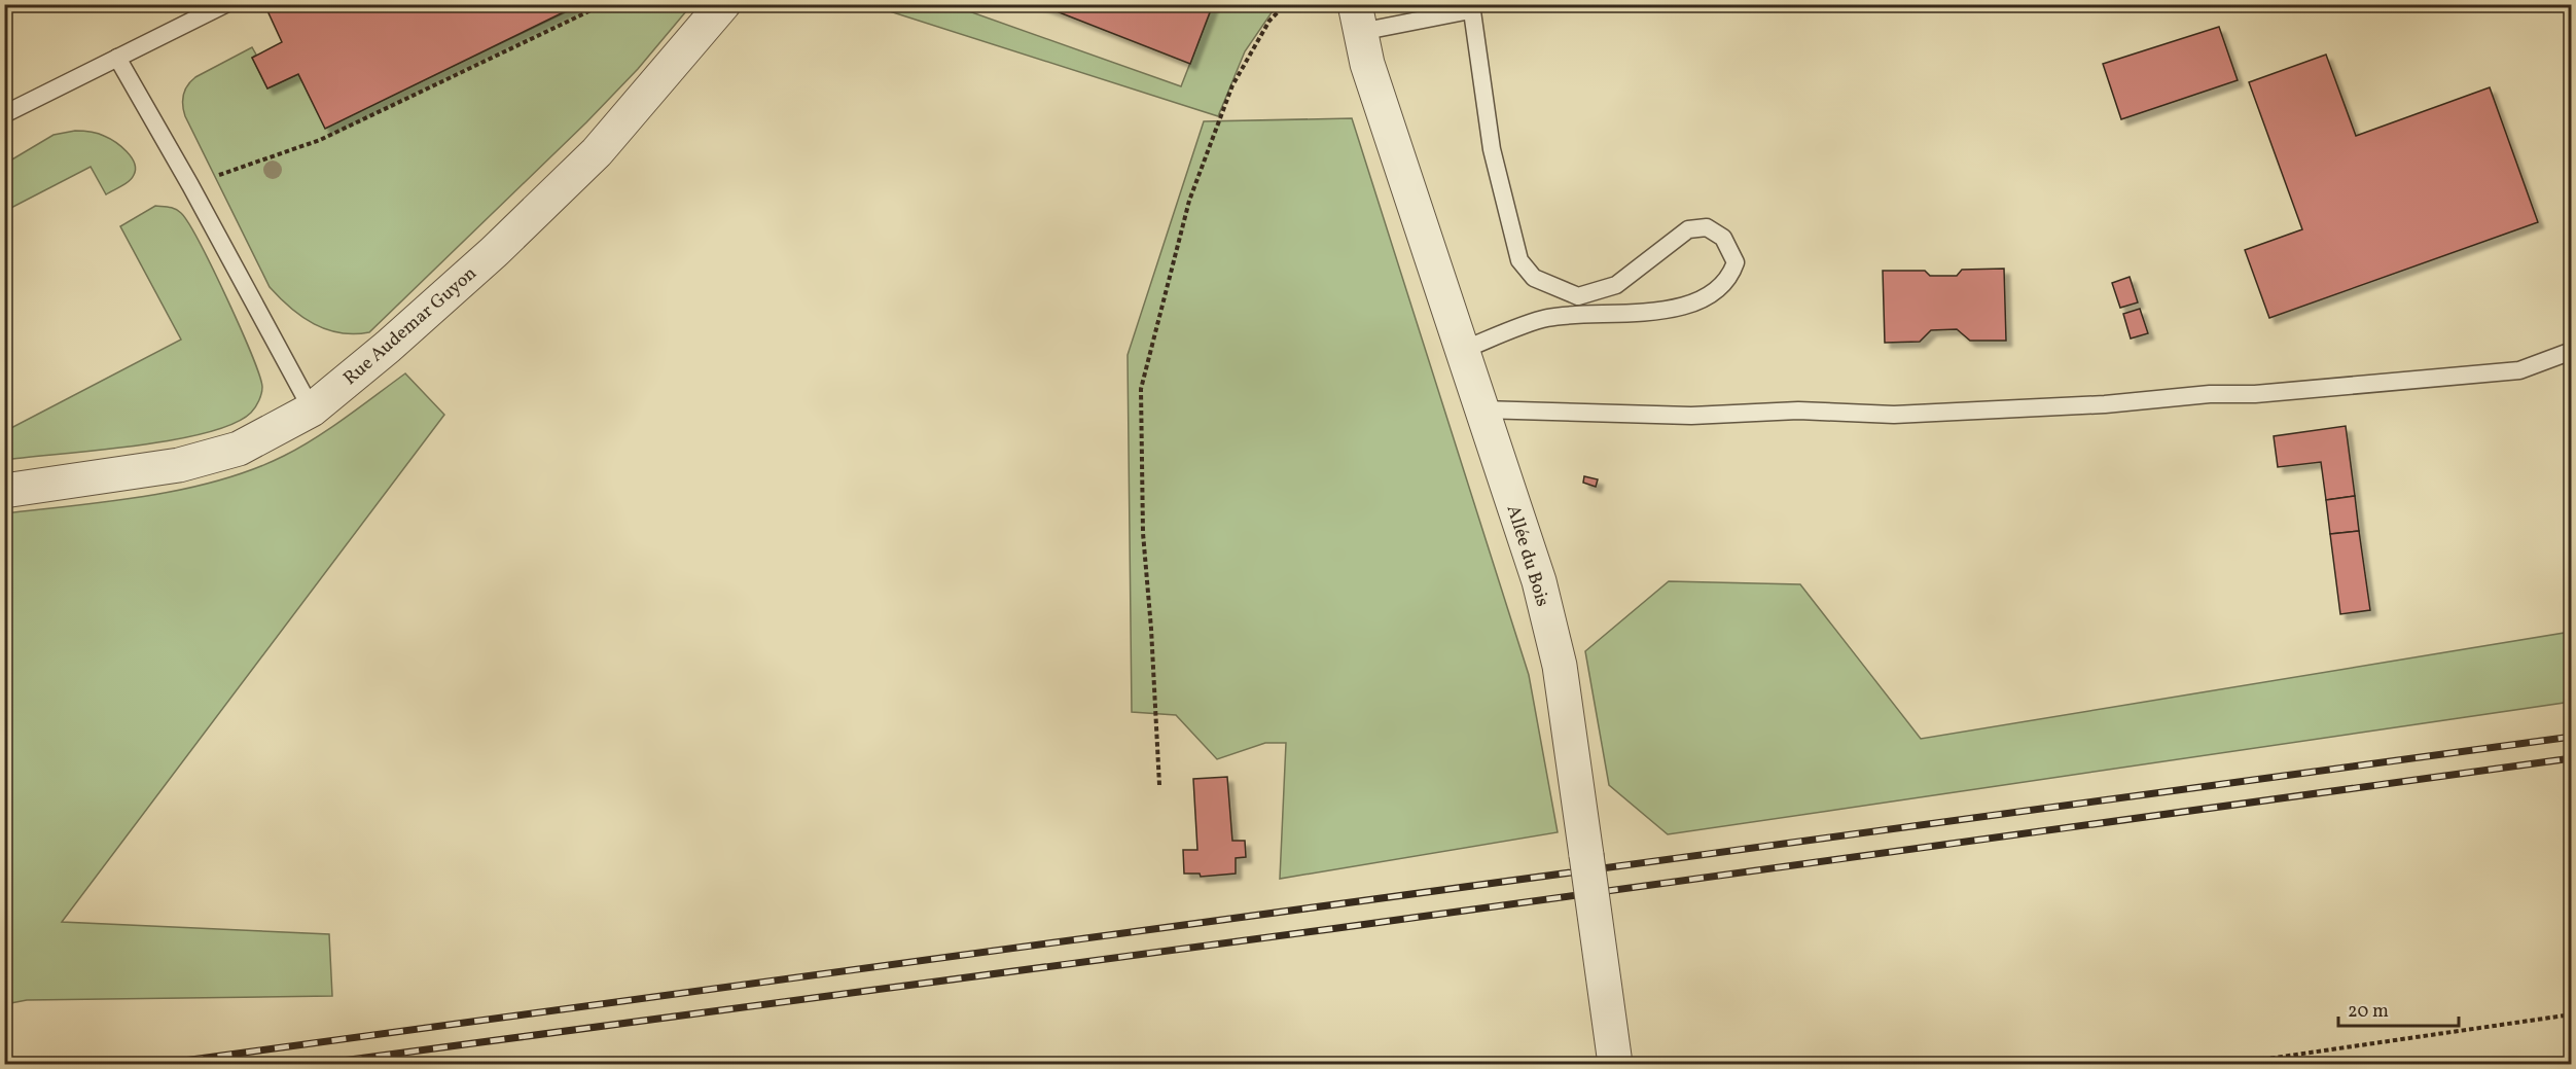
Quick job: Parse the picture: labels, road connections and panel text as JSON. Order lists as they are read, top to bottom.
{
  "streets": {
    "street": ["Rue Audemar Guyon", "Allée du Bois"]
  },
  "scale_bar": "20 m"
}
